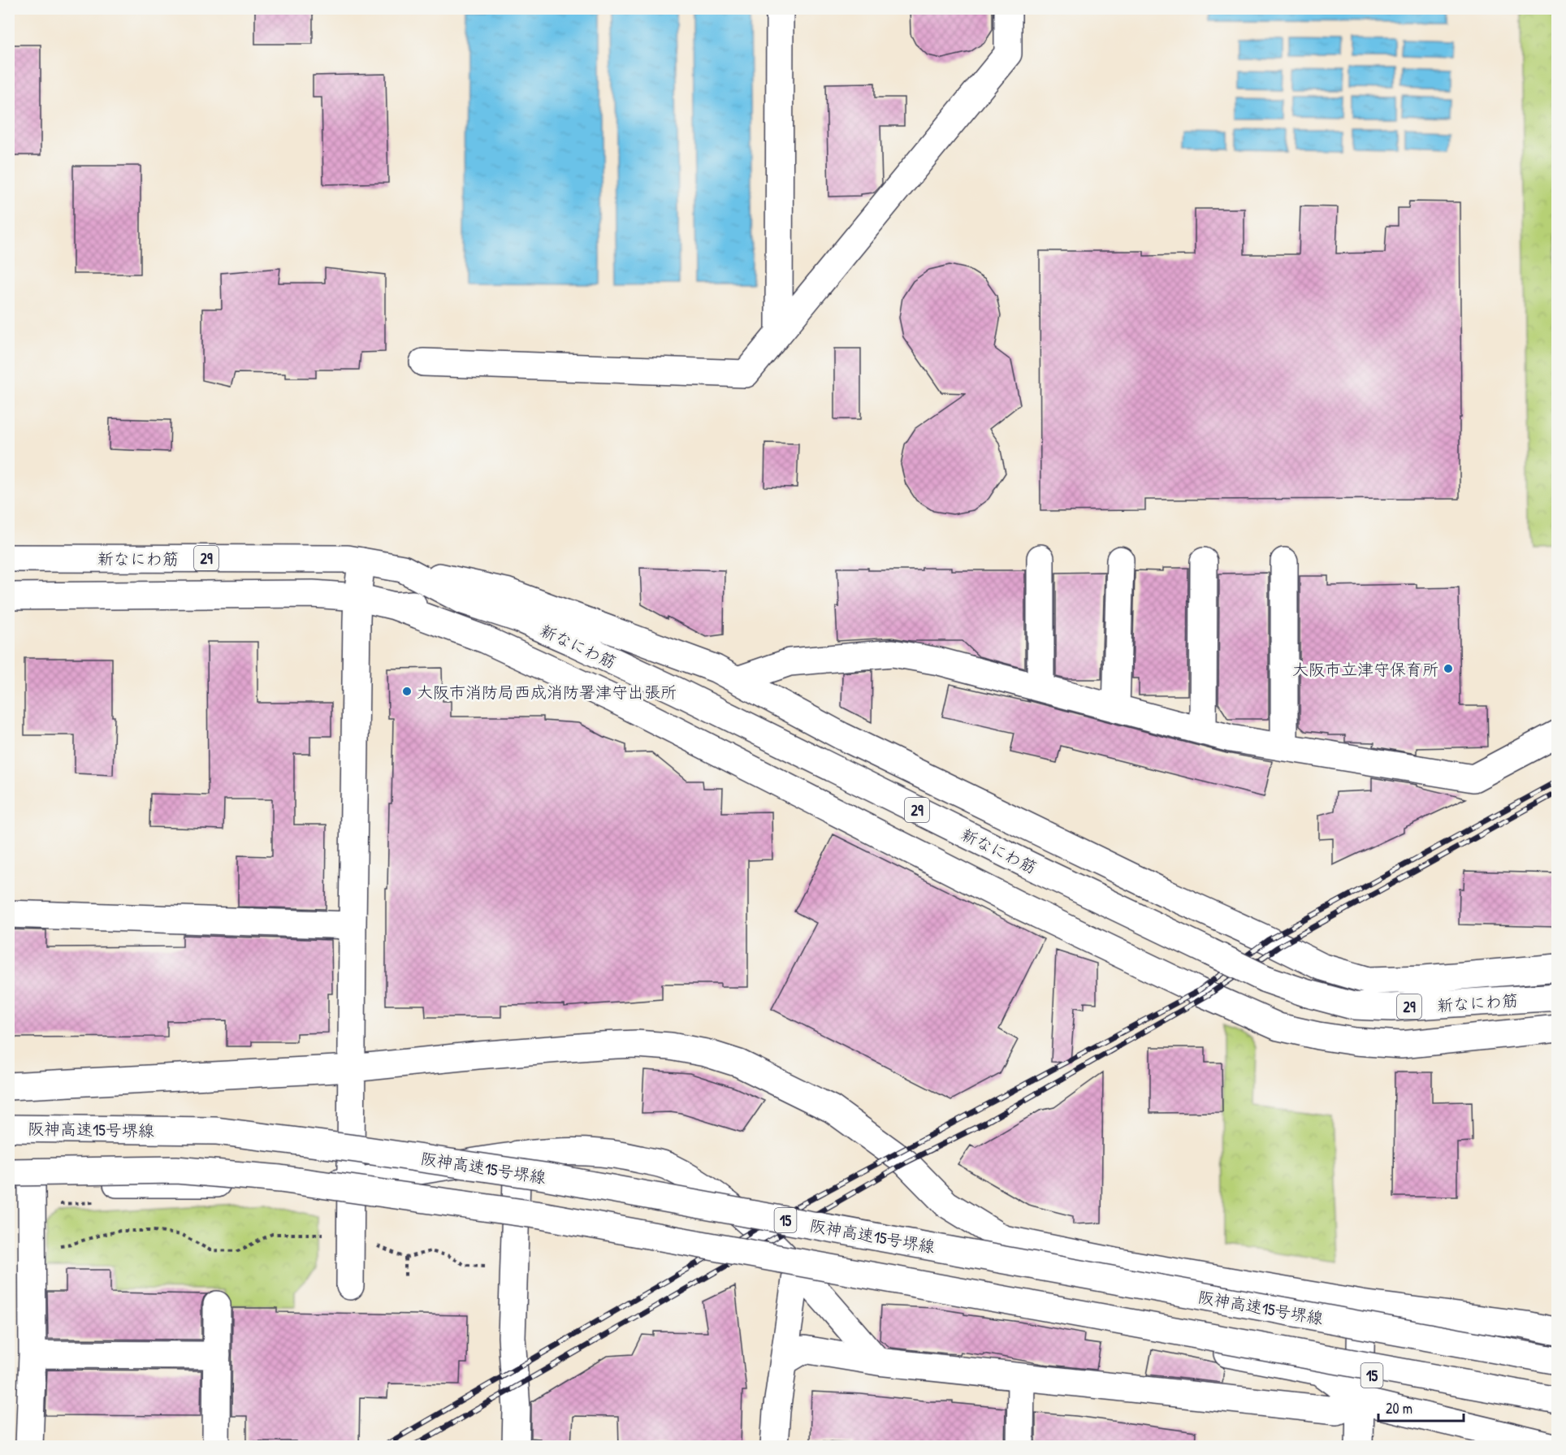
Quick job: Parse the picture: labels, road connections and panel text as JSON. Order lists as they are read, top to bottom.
{
  "streets": {
    "main road": [
      "新なにわ筋",
      "29",
      "阪神高速15号堺線",
      "15"
    ]
  },
  "places": ["大阪市立津守保育所", "大阪市消防局西成消防署津守出張所"],
  "scale_bar": "20 m"
}
